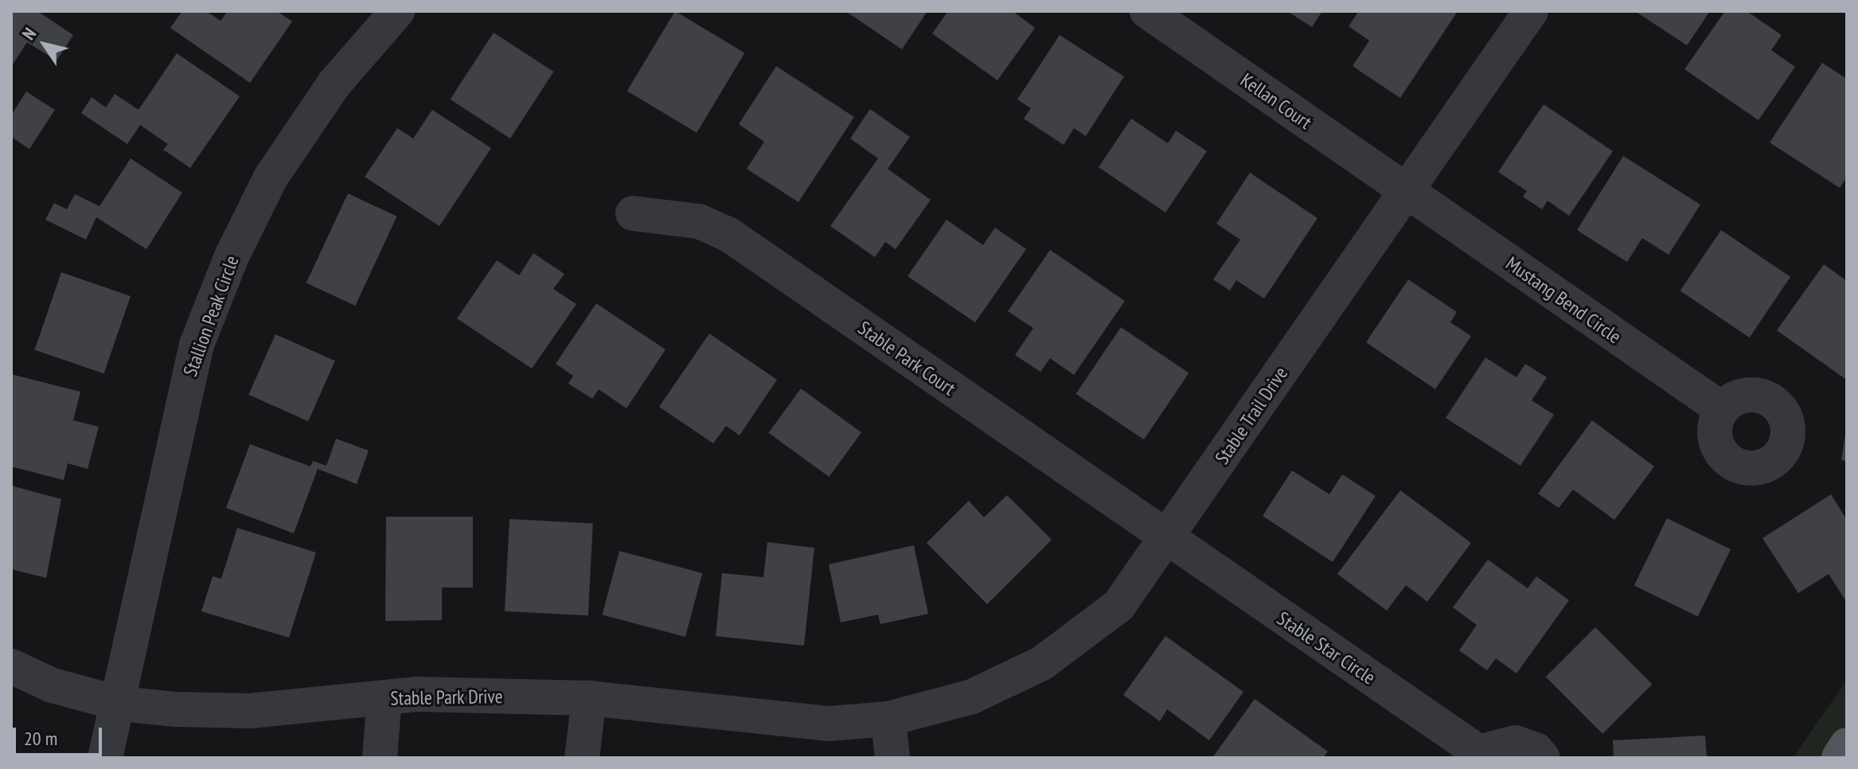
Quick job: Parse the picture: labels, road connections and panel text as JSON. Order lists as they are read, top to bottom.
{
  "streets": {
    "street": [
      "Kellan Court",
      "Mustang Bend Circle",
      "Stallion Peak Circle",
      "Stable Park Court",
      "Stable Trail Drive",
      "Stable Star Circle",
      "Stable Park Drive"
    ]
  },
  "crossings": [
    ["Kellan Court", "Mustang Bend Circle"],
    ["Kellan Court", "Stable Trail Drive"],
    ["Mustang Bend Circle", "Stable Trail Drive"],
    ["Stallion Peak Circle", "Stable Park Drive"],
    ["Stable Park Court", "Stable Trail Drive"],
    ["Stable Park Court", "Stable Star Circle"],
    ["Stable Trail Drive", "Stable Star Circle"],
    ["Stable Trail Drive", "Stable Park Drive"]
  ],
  "scale_bar": "20 m",
  "north": "top left"
}
